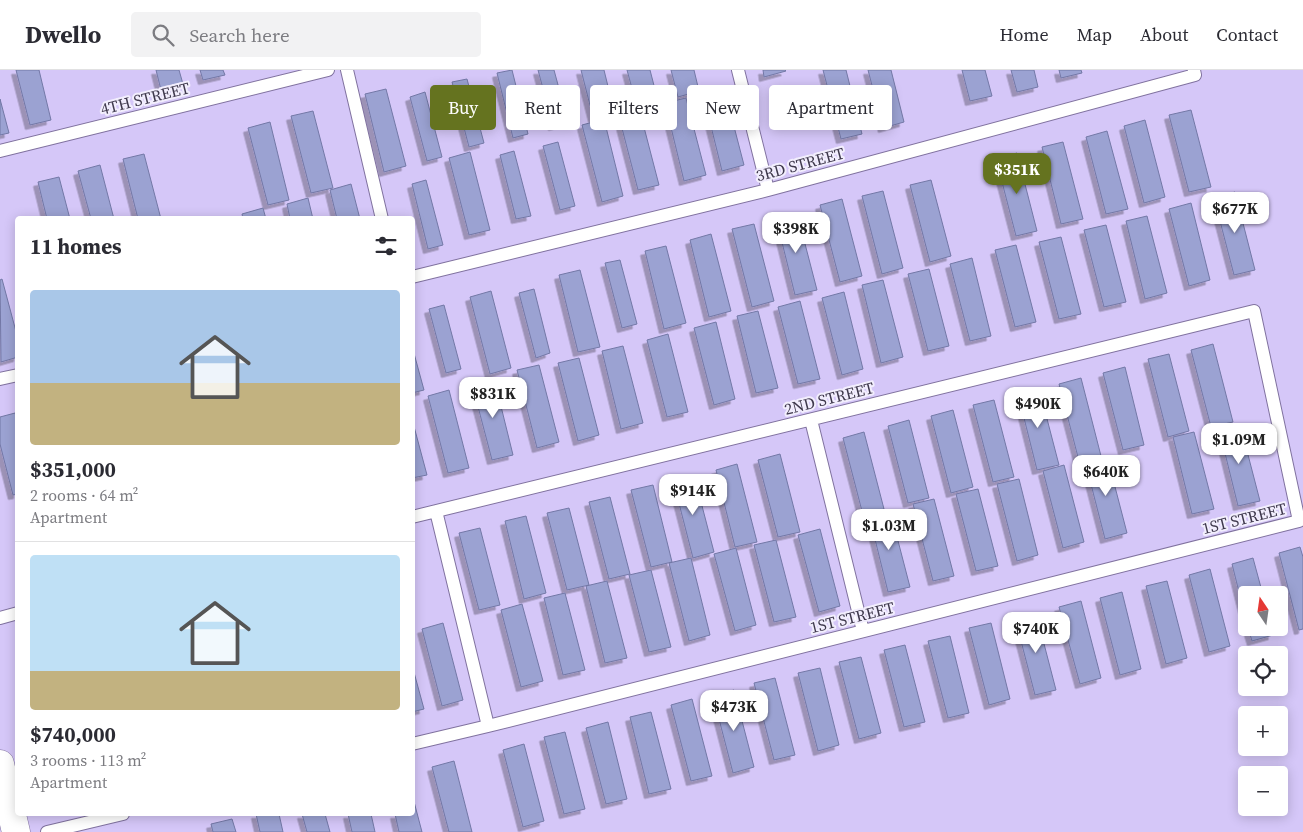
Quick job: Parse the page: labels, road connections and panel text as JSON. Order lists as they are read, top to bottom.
{
  "streets": {
    "lane": [
      "4TH STREET",
      "3RD STREET",
      "2ND STREET",
      "1ST STREET"
    ]
  },
  "crossings": [
    ["2ND STREET", "1ST STREET"]
  ],
  "north": "top",
  "page": {
    "header": "Dwello",
    "search": "Search here",
    "nav": [
      "Home",
      "Map",
      "About",
      "Contact"
    ],
    "chip": [
      "Buy",
      "Rent",
      "Filters",
      "New",
      "Apartment"
    ],
    "price": [
      "$351K",
      "$677K",
      "$398K",
      "$831K",
      "$490K",
      "$1.09M",
      "$640K",
      "$914K",
      "$1.03M",
      "$740K",
      "$473K"
    ],
    "heading": "11 homes",
    "list": [
      {
        "name": "$351,000",
        "note": "2 rooms · 64 m² · Apartment"
      },
      {
        "name": "$740,000",
        "note": "3 rooms · 113 m² · Apartment"
      }
    ],
    "map_buttons": ["+", "−"]
  }
}
